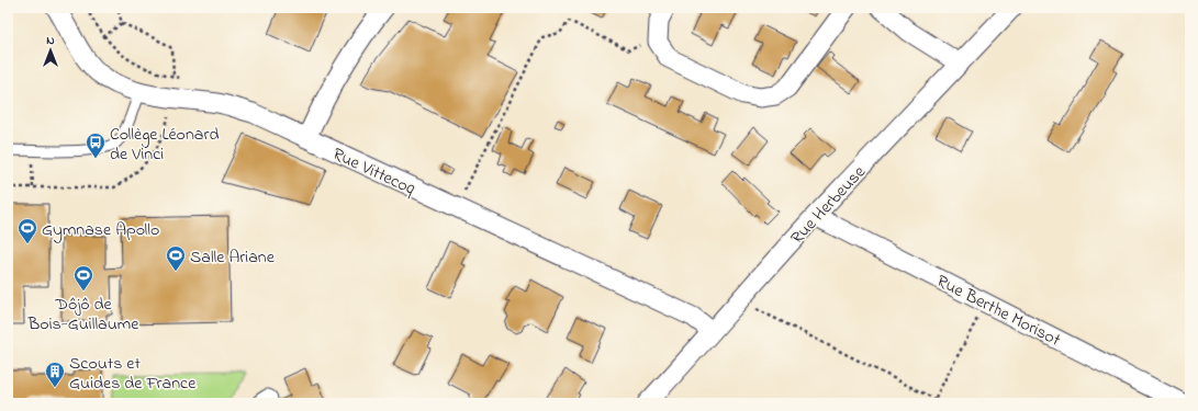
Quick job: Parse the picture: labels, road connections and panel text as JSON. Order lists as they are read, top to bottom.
{
  "streets": {
    "street": ["Rue Vittecoq", "Rue Herbeuse", "Rue Berthe Morisot"]
  },
  "crossings": [
    ["Rue Vittecoq", "Rue Herbeuse"],
    ["Rue Herbeuse", "Rue Berthe Morisot"]
  ],
  "places": {
    "bus stop": ["Collège Léonard de Vinci"],
    "sports": ["Gymnase Apollo", "Salle Ariane", "Dôjô de Bois-Guillaume"],
    "building": ["Scouts et Guides de France"]
  },
  "north": "top"
}
